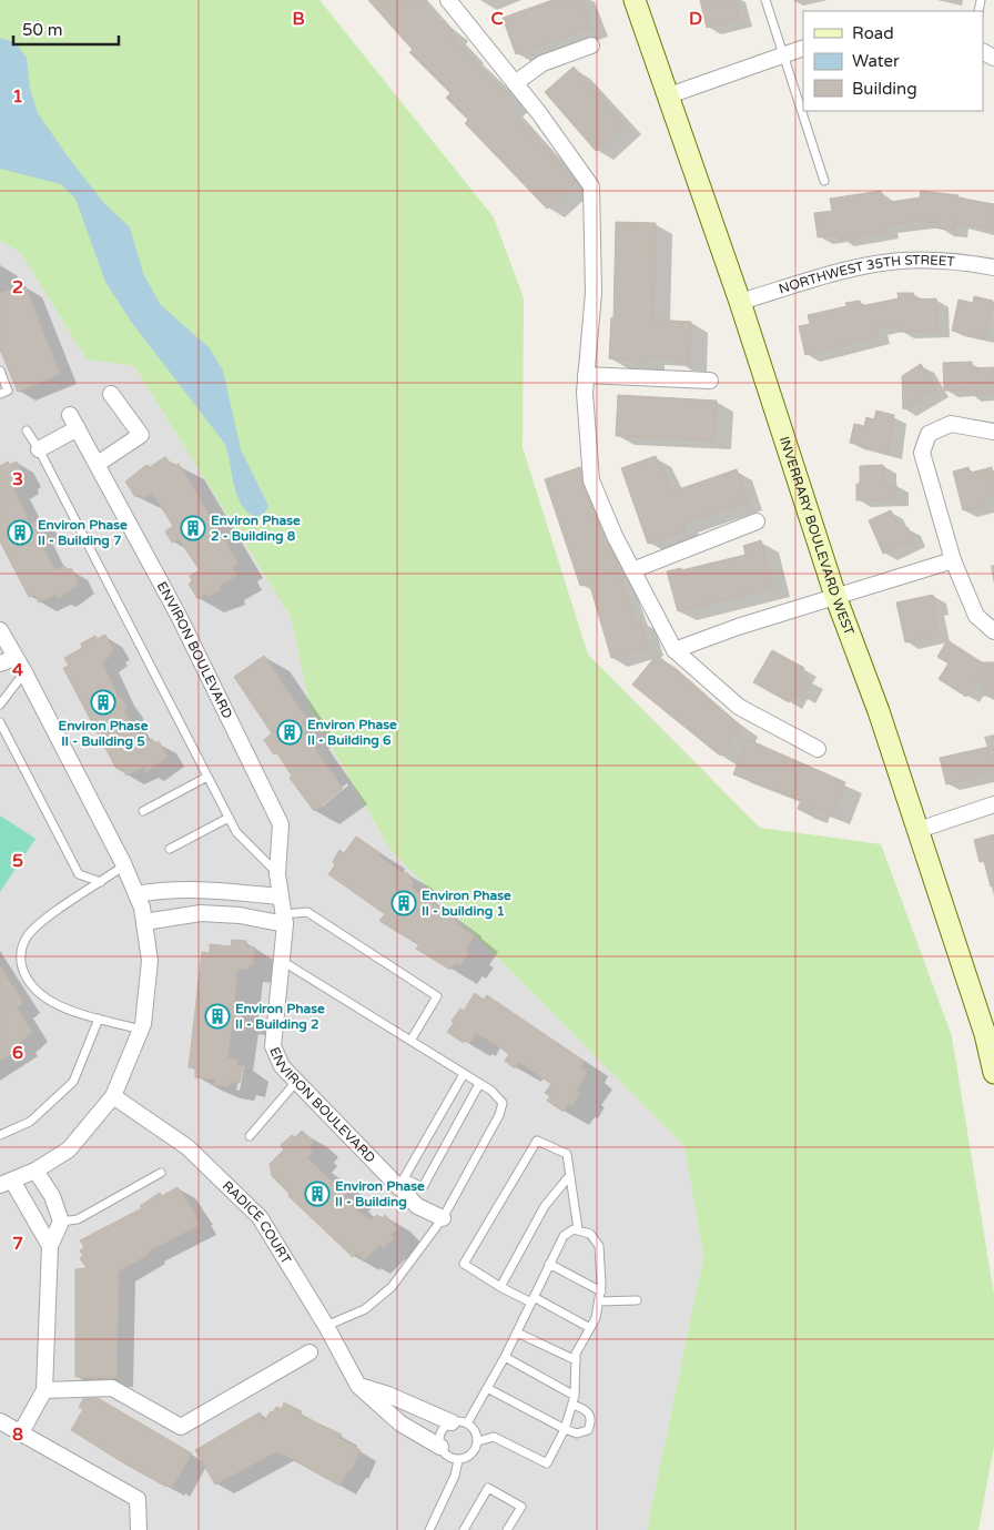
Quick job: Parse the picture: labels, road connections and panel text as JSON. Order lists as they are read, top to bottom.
{
  "streets": {
    "street": [
      "NORTHWEST 35TH STREET",
      "INVERRARY BOULEVARD WEST",
      "ENVIRON BOULEVARD",
      "RADICE COURT"
    ]
  },
  "crossings": [
    ["NORTHWEST 35TH STREET", "INVERRARY BOULEVARD WEST"]
  ],
  "places": {
    "building": [
      "Environ Phase 2 - Building 8",
      "Environ Phase II - Building 7",
      "Environ Phase II - Building 5",
      "Environ Phase II - Building 6",
      "Environ Phase II - building 1",
      "Environ Phase II - Building 2",
      "Environ Phase II - Building"
    ]
  },
  "legend": ["Road", "Water", "Building"],
  "scale_bar": "50 m",
  "grid": {
    "columns": ["B", "C", "D"],
    "rows": [
      "1",
      "2",
      "3",
      "4",
      "5",
      "6",
      "7",
      "8"
    ]
  }
}
